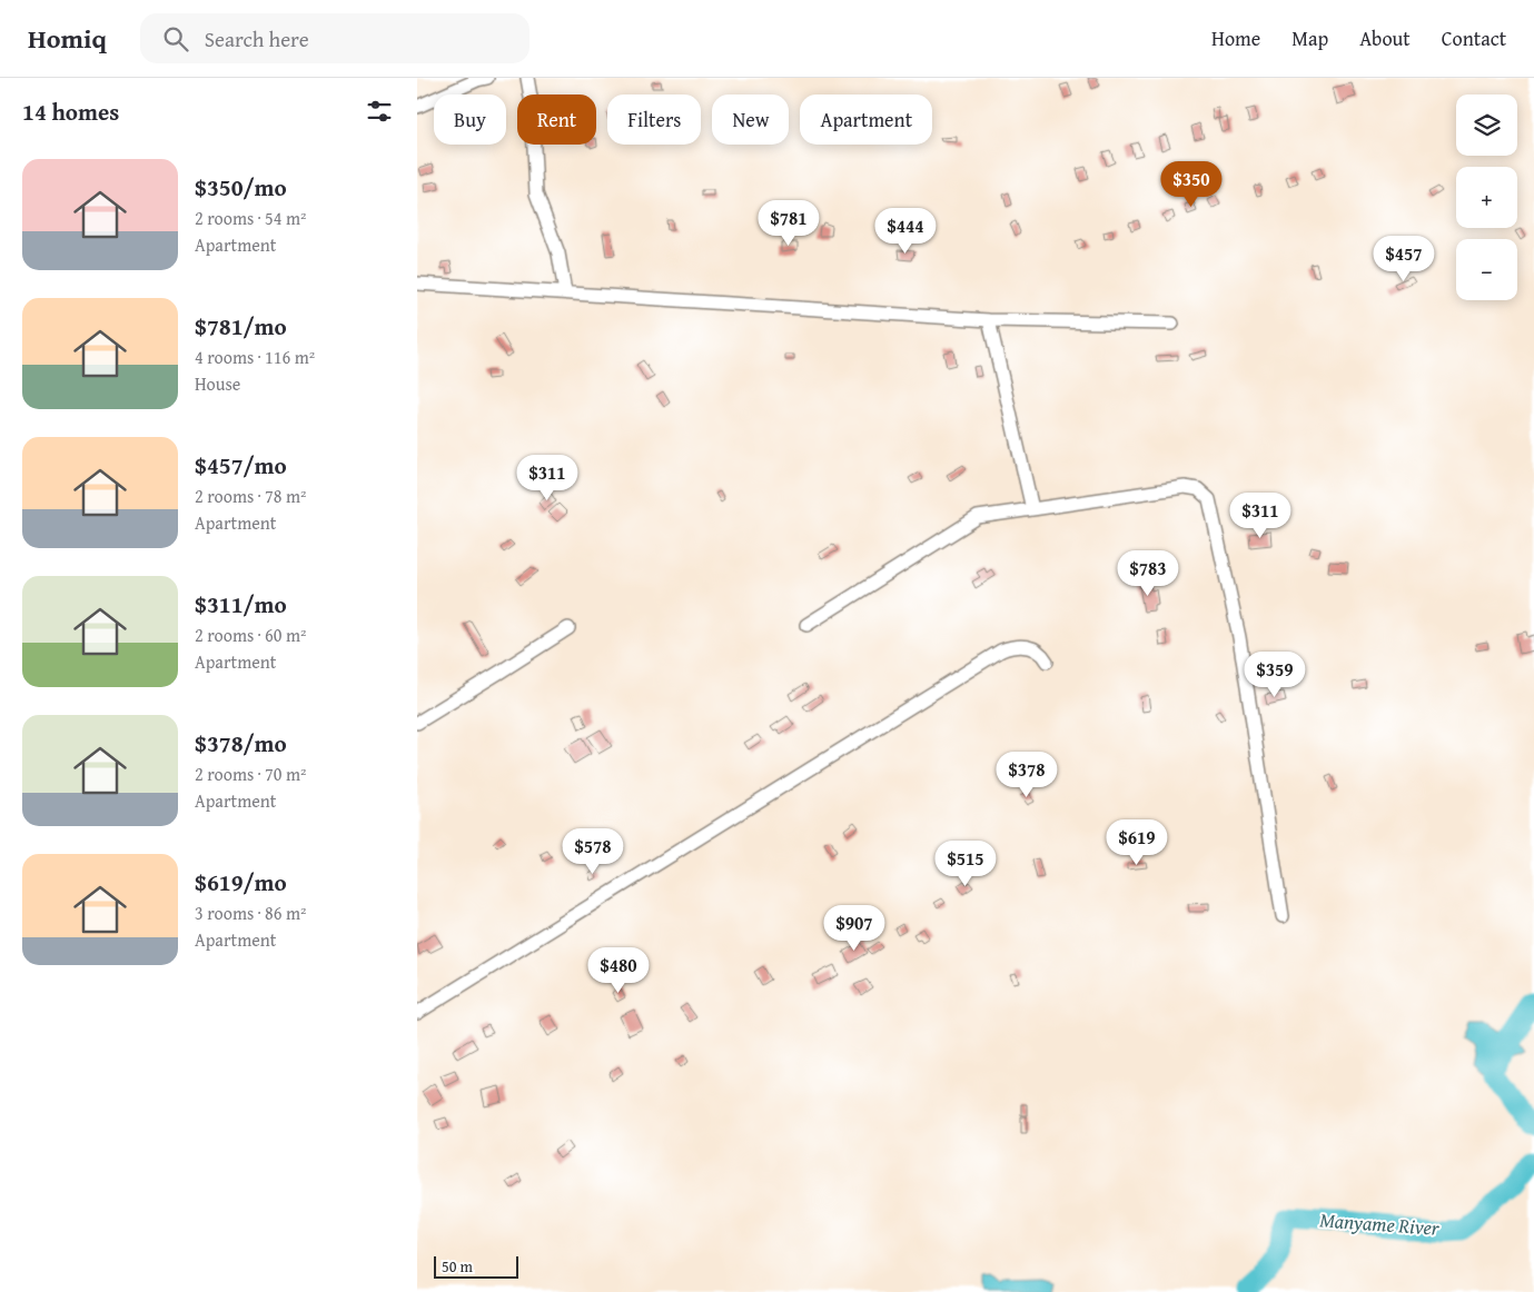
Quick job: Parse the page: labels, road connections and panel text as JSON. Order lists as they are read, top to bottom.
{
  "water": ["Manyame River"],
  "scale_bar": "50 m",
  "page": {
    "header": "Homiq",
    "search": "Search here",
    "nav": [
      "Home",
      "Map",
      "About",
      "Contact"
    ],
    "heading": "14 homes",
    "map_buttons": ["+", "−"],
    "chip": [
      "Buy",
      "Rent",
      "Filters",
      "New",
      "Apartment"
    ],
    "list": [
      {
        "name": "$350/mo",
        "note": "2 rooms · 54 m² · Apartment"
      },
      {
        "name": "$781/mo",
        "note": "4 rooms · 116 m² · House"
      },
      {
        "name": "$457/mo",
        "note": "2 rooms · 78 m² · Apartment"
      },
      {
        "name": "$311/mo",
        "note": "2 rooms · 60 m² · Apartment"
      },
      {
        "name": "$378/mo",
        "note": "2 rooms · 70 m² · Apartment"
      },
      {
        "name": "$619/mo",
        "note": "3 rooms · 86 m² · Apartment"
      }
    ],
    "price": [
      "$350",
      "$781",
      "$444",
      "$457",
      "$311",
      "$311",
      "$783",
      "$359",
      "$378",
      "$619",
      "$578",
      "$515",
      "$907",
      "$480"
    ],
    "scale": "50 m"
  }
}
